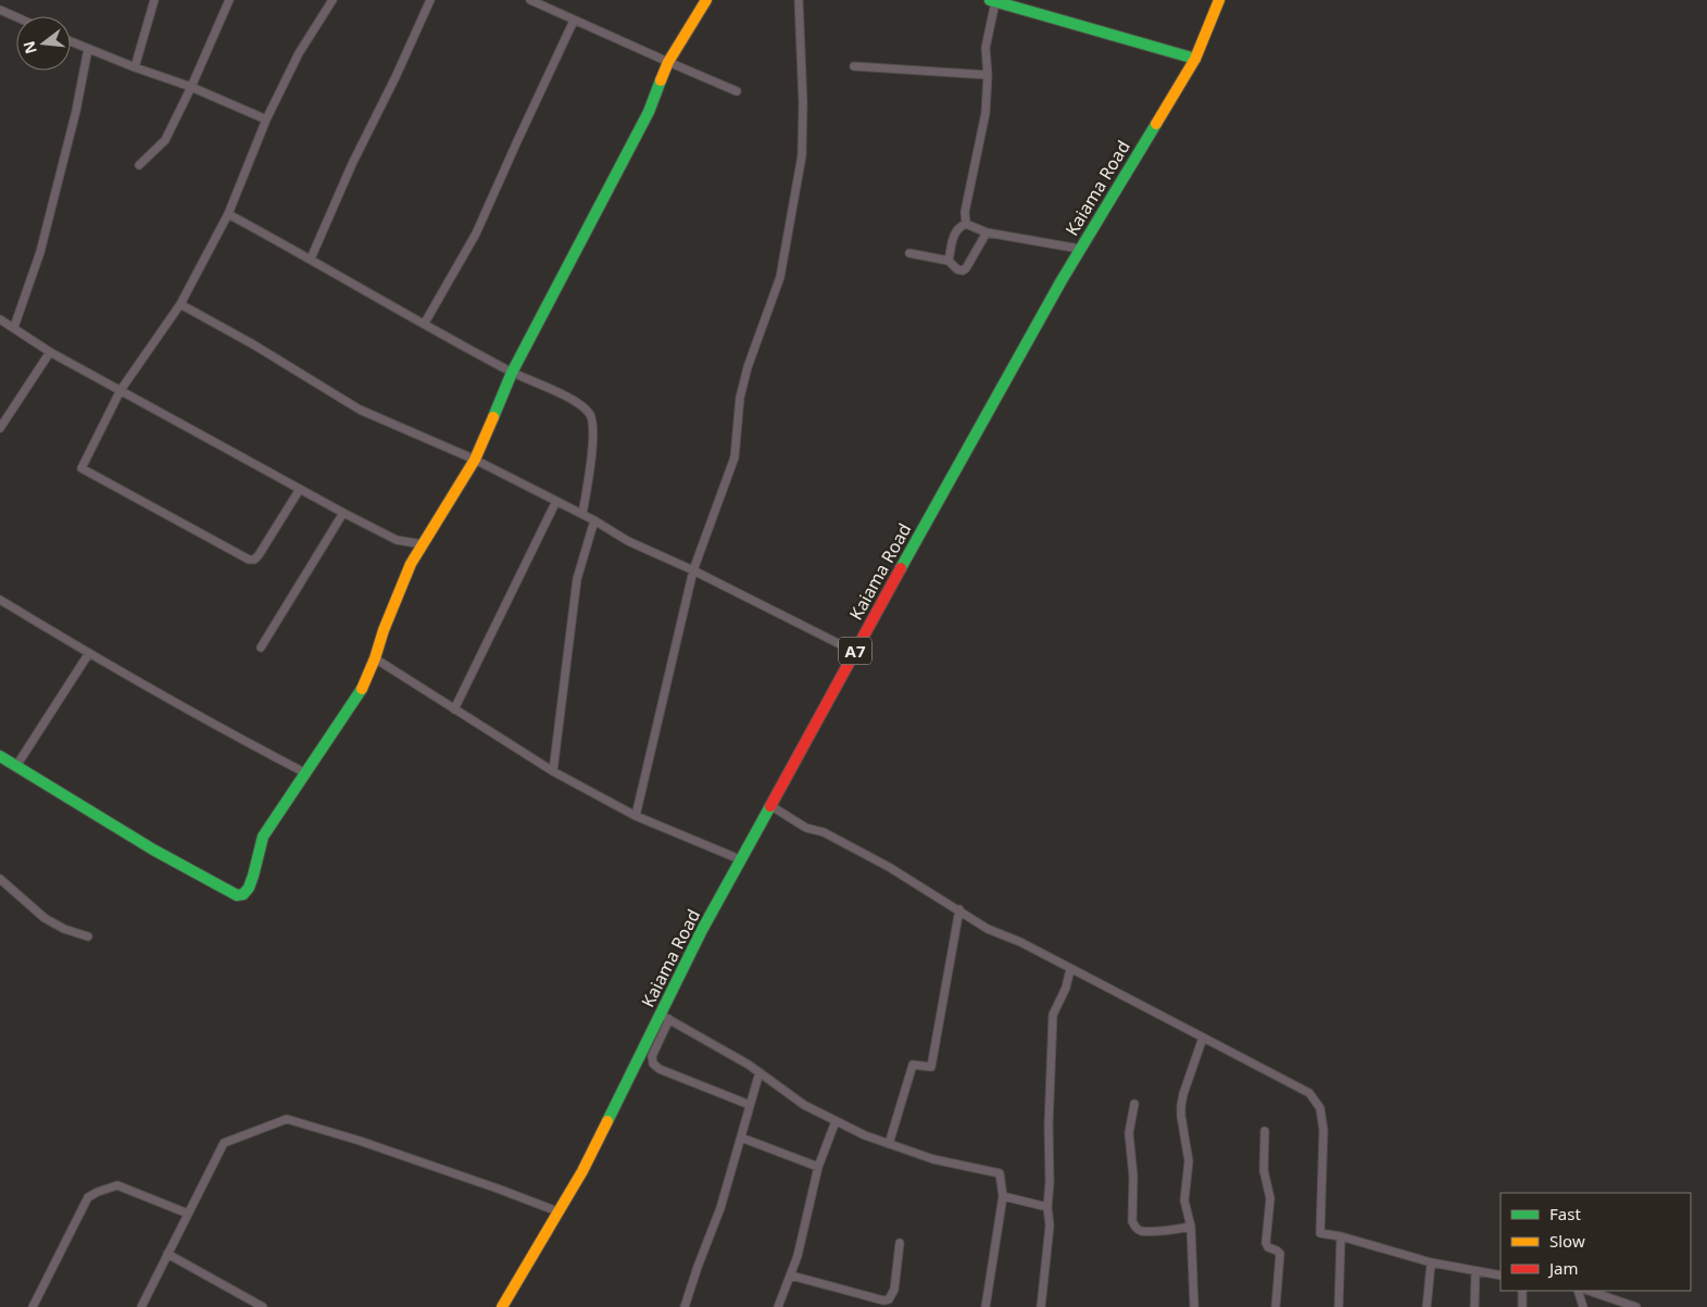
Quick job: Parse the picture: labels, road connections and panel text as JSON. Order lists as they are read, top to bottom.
{
  "streets": {
    "main road": ["Kaiama Road", "A7"]
  },
  "legend": ["Fast", "Slow", "Jam"],
  "north": "left"
}
